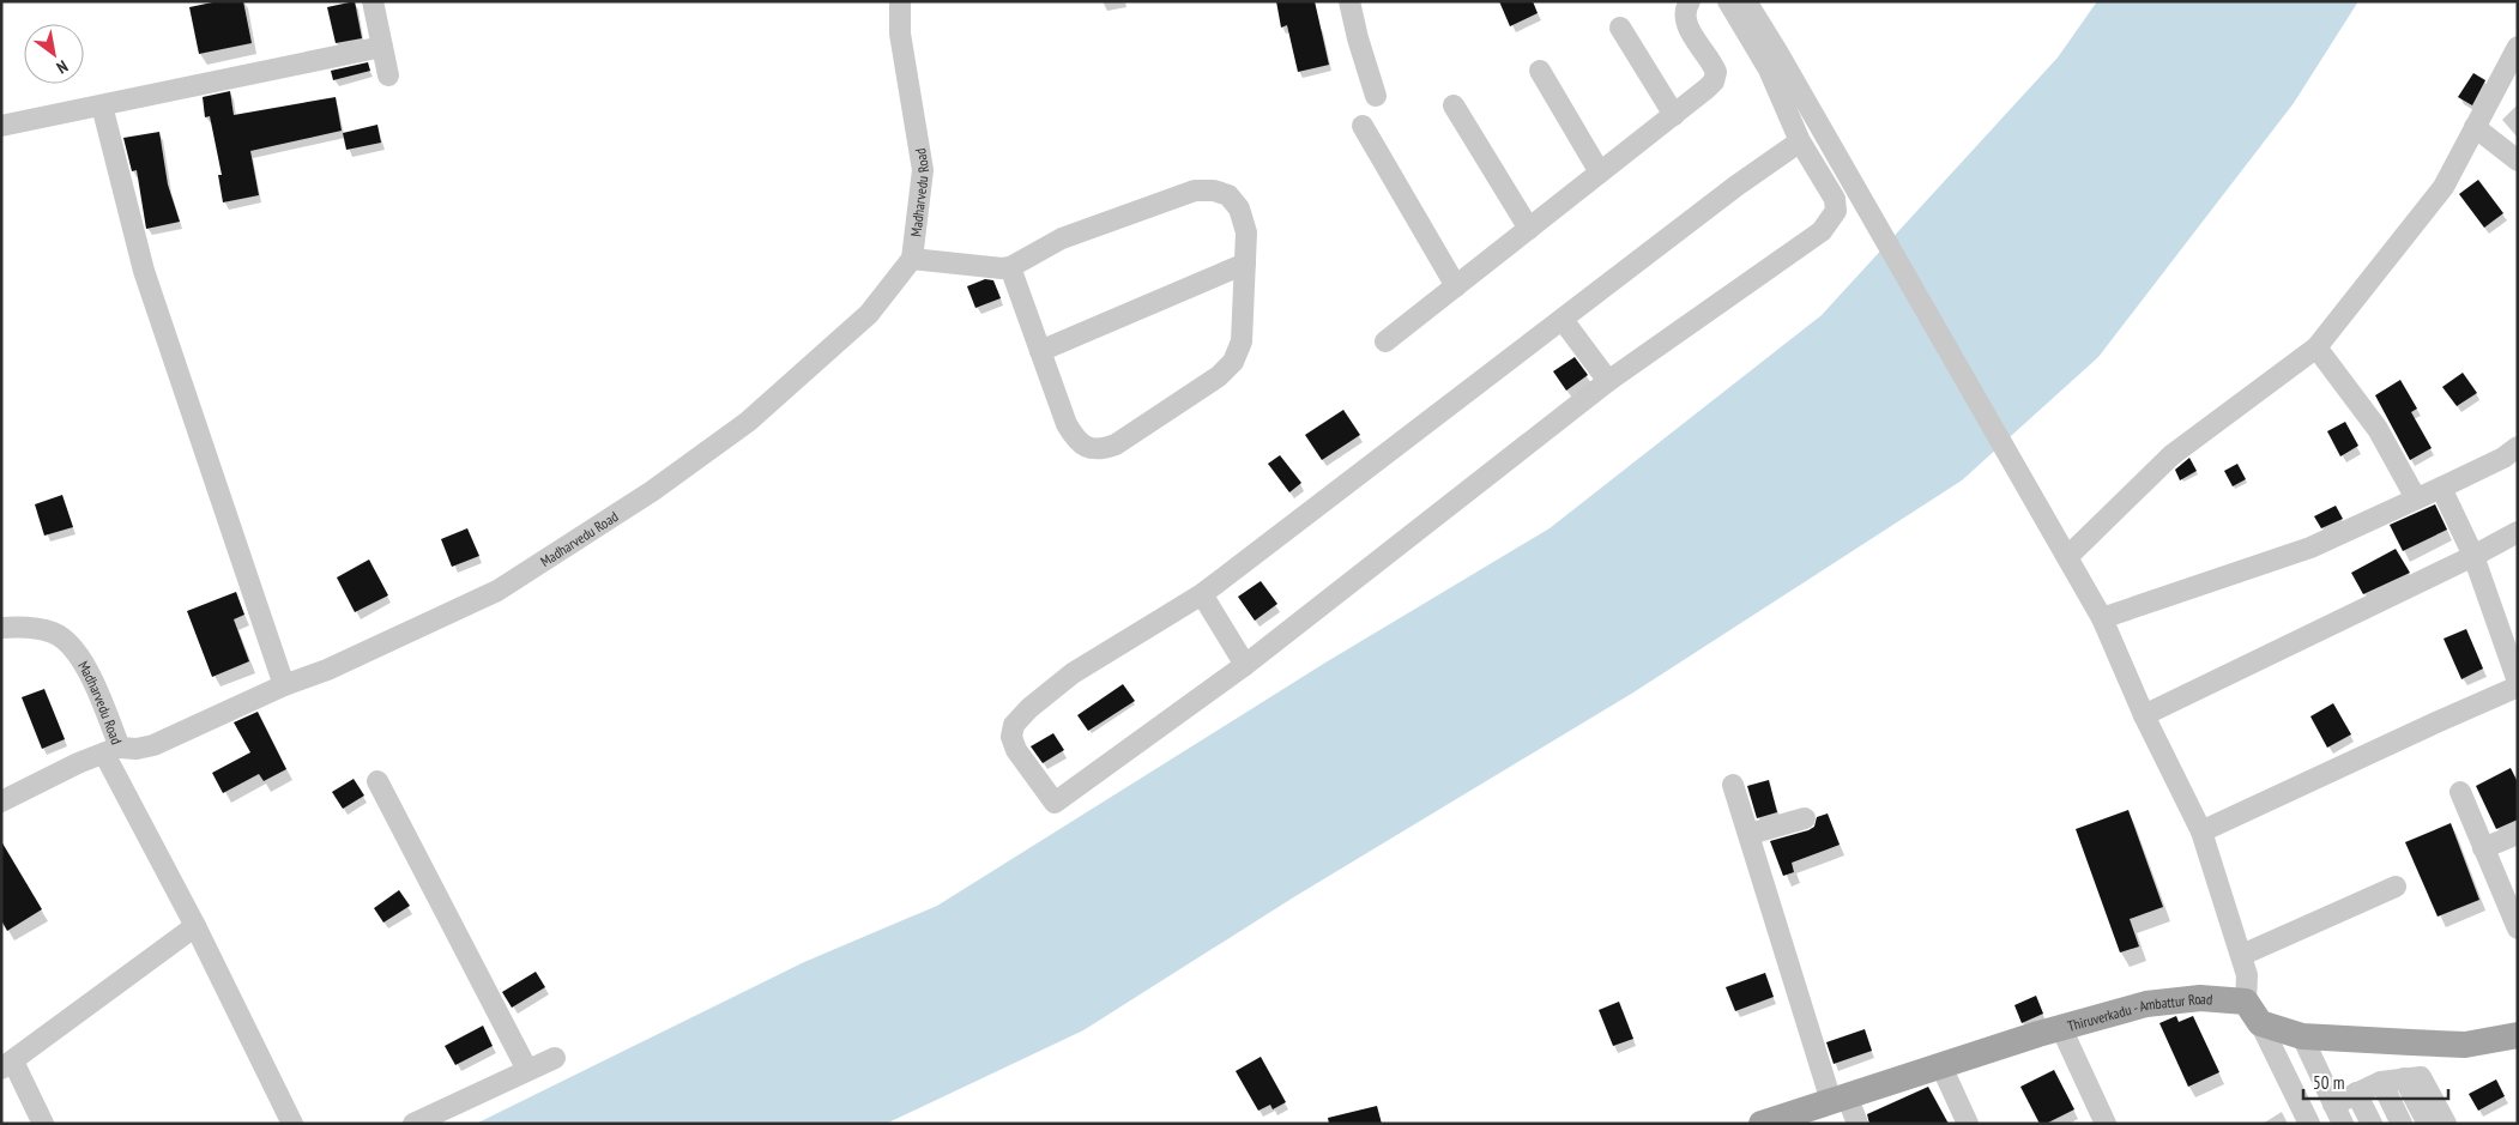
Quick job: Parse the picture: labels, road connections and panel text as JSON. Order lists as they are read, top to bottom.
{
  "streets": {
    "main road": ["Thiruverkadu - Ambattur Road"],
    "street": ["Madharvedu Road"]
  },
  "scale_bar": "50 m",
  "north": "bottom right"
}
